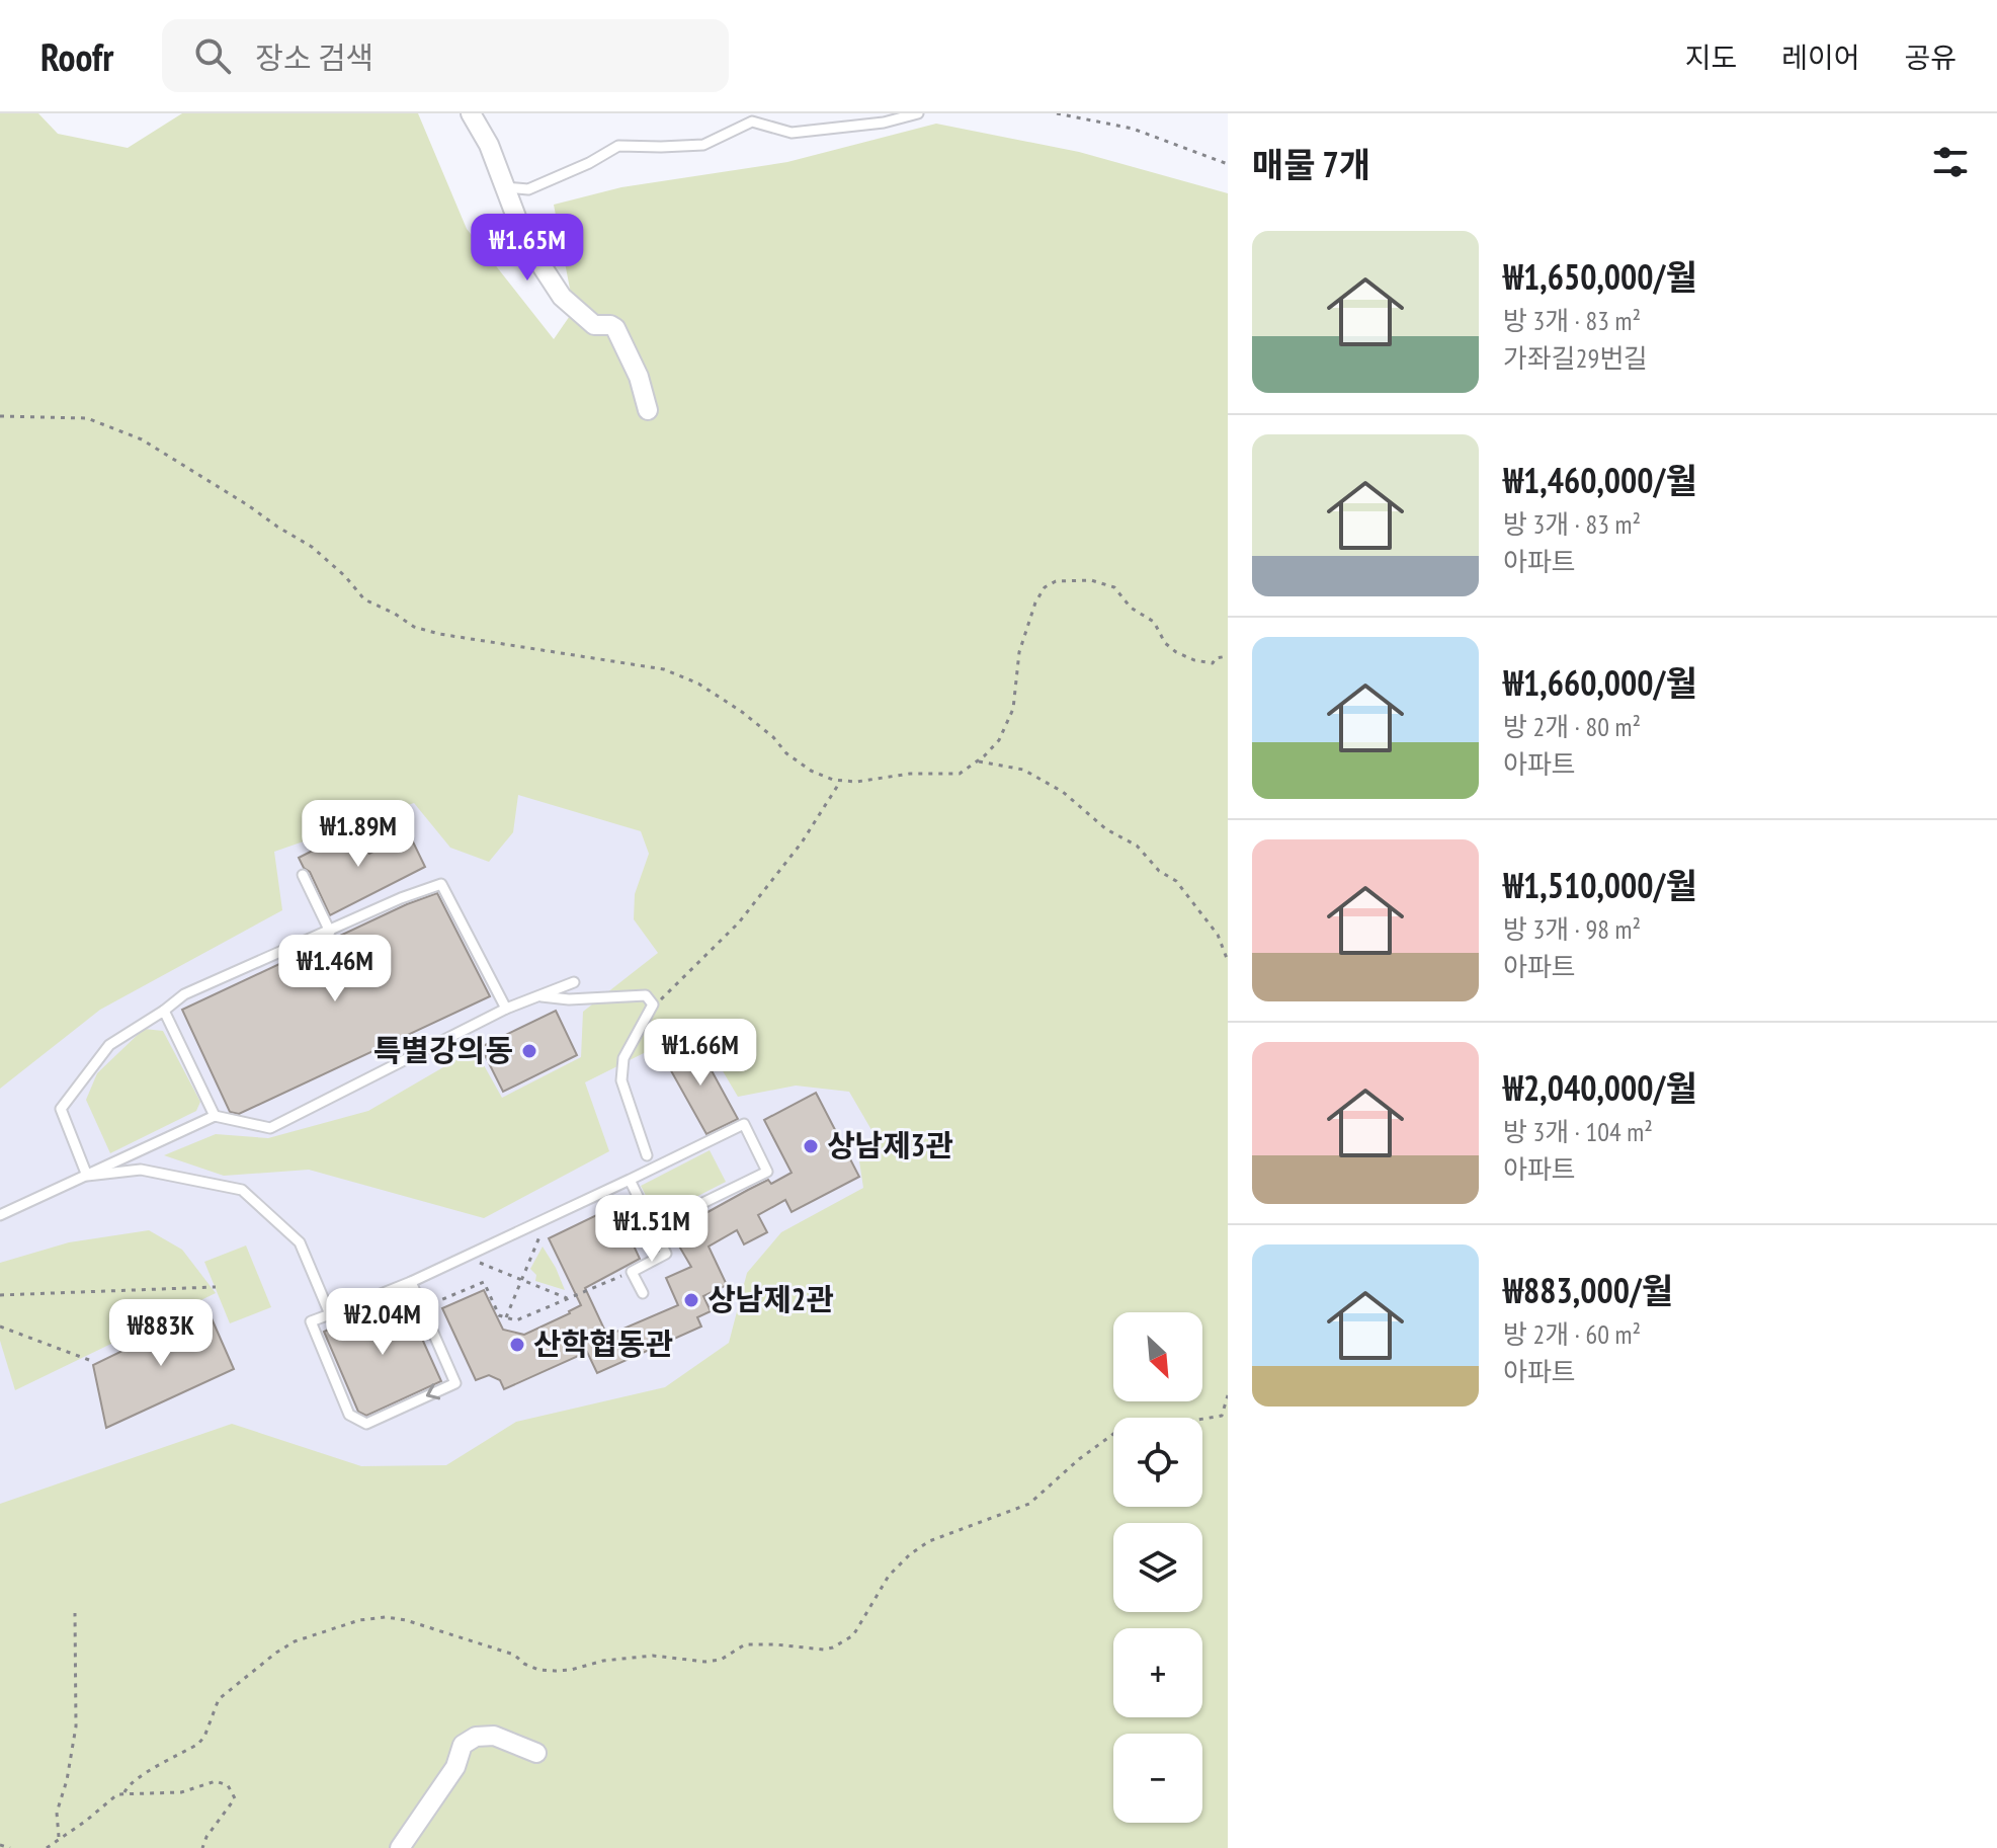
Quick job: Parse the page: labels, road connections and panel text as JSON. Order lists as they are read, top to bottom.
{
  "places": [
    "특별강의동",
    "상남제3관",
    "상남제2관",
    "산학협동관"
  ],
  "north": "bottom right",
  "page": {
    "header": "Roofr",
    "search": "장소 검색",
    "nav": ["지도", "레이어", "공유"],
    "heading": "매물 7개",
    "list": [
      {
        "name": "₩1,650,000/월",
        "note": "방 3개 · 83 m² · 가좌길29번길"
      },
      {
        "name": "₩1,460,000/월",
        "note": "방 3개 · 83 m² · 아파트"
      },
      {
        "name": "₩1,660,000/월",
        "note": "방 2개 · 80 m² · 아파트"
      },
      {
        "name": "₩1,510,000/월",
        "note": "방 3개 · 98 m² · 아파트"
      },
      {
        "name": "₩2,040,000/월",
        "note": "방 3개 · 104 m² · 아파트"
      },
      {
        "name": "₩883,000/월",
        "note": "방 2개 · 60 m² · 아파트"
      }
    ],
    "price": [
      "₩1.65M",
      "₩1.89M",
      "₩1.46M",
      "₩1.66M",
      "₩1.51M",
      "₩2.04M",
      "₩883K"
    ],
    "map_buttons": ["+", "−"]
  }
}
